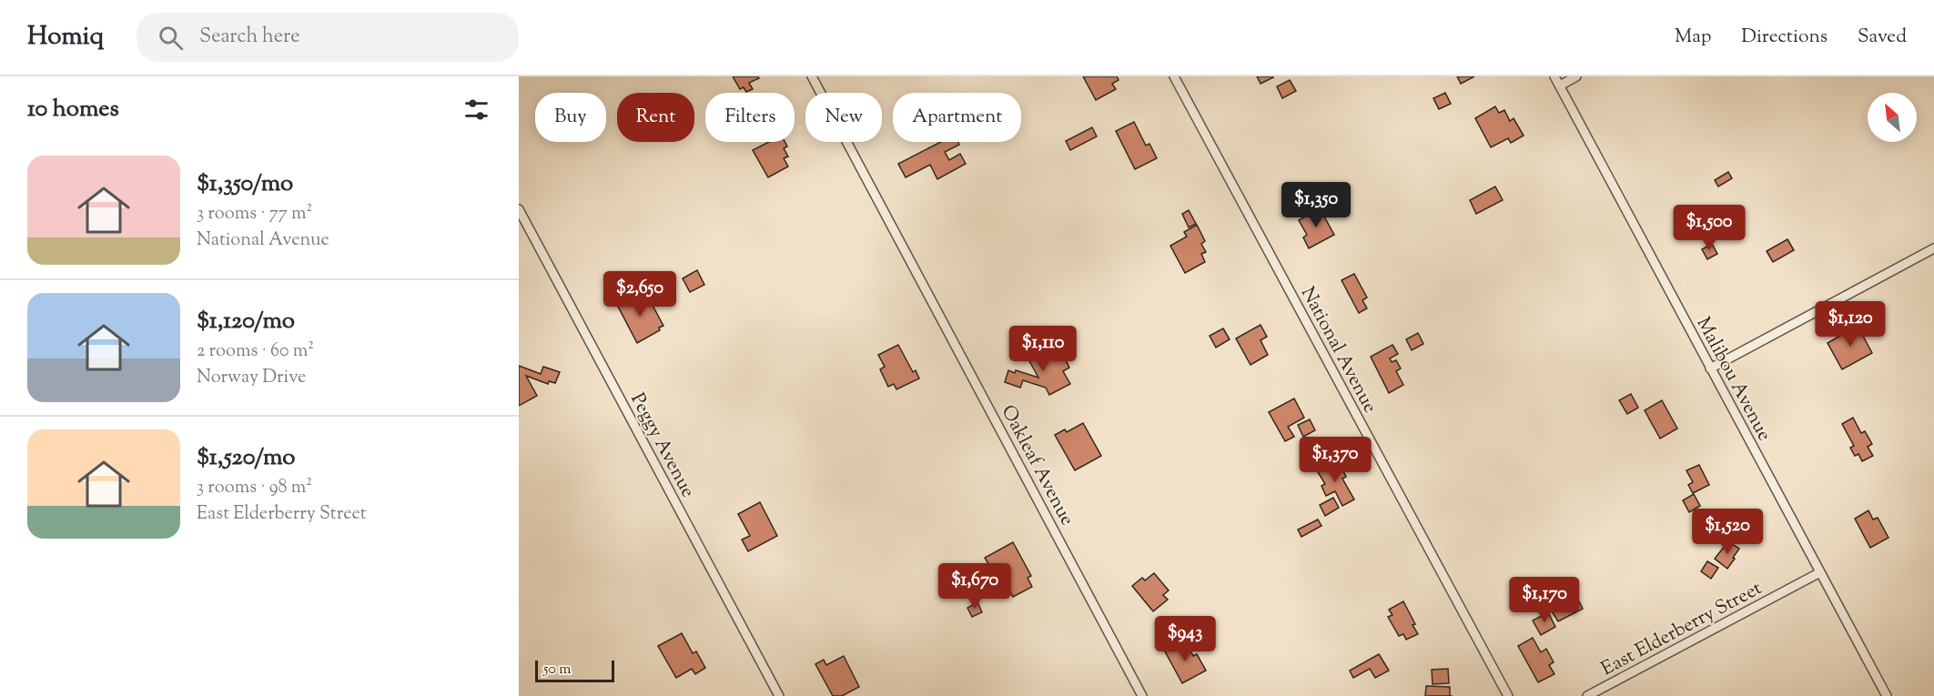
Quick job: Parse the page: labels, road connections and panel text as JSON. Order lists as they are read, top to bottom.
{
  "streets": {
    "street": [
      "National Avenue",
      "Malibou Avenue",
      "Peggy Avenue",
      "Oakleaf Avenue",
      "East Elderberry Street"
    ]
  },
  "crossings": [
    ["Malibou Avenue", "East Elderberry Street"]
  ],
  "scale_bar": "50 m",
  "north": "top left",
  "page": {
    "header": "Homiq",
    "search": "Search here",
    "nav": ["Map", "Directions", "Saved"],
    "heading": "10 homes",
    "chip": [
      "Buy",
      "Rent",
      "Filters",
      "New",
      "Apartment"
    ],
    "list": [
      {
        "name": "$1,350/mo",
        "note": "3 rooms · 77 m² · National Avenue"
      },
      {
        "name": "$1,120/mo",
        "note": "2 rooms · 60 m² · Norway Drive"
      },
      {
        "name": "$1,520/mo",
        "note": "3 rooms · 98 m² · East Elderberry Street"
      }
    ],
    "price": [
      "$1,350",
      "$1,500",
      "$2,650",
      "$1,120",
      "$1,110",
      "$1,370",
      "$1,520",
      "$1,670",
      "$1,170",
      "$943"
    ],
    "scale": "50 m"
  }
}
